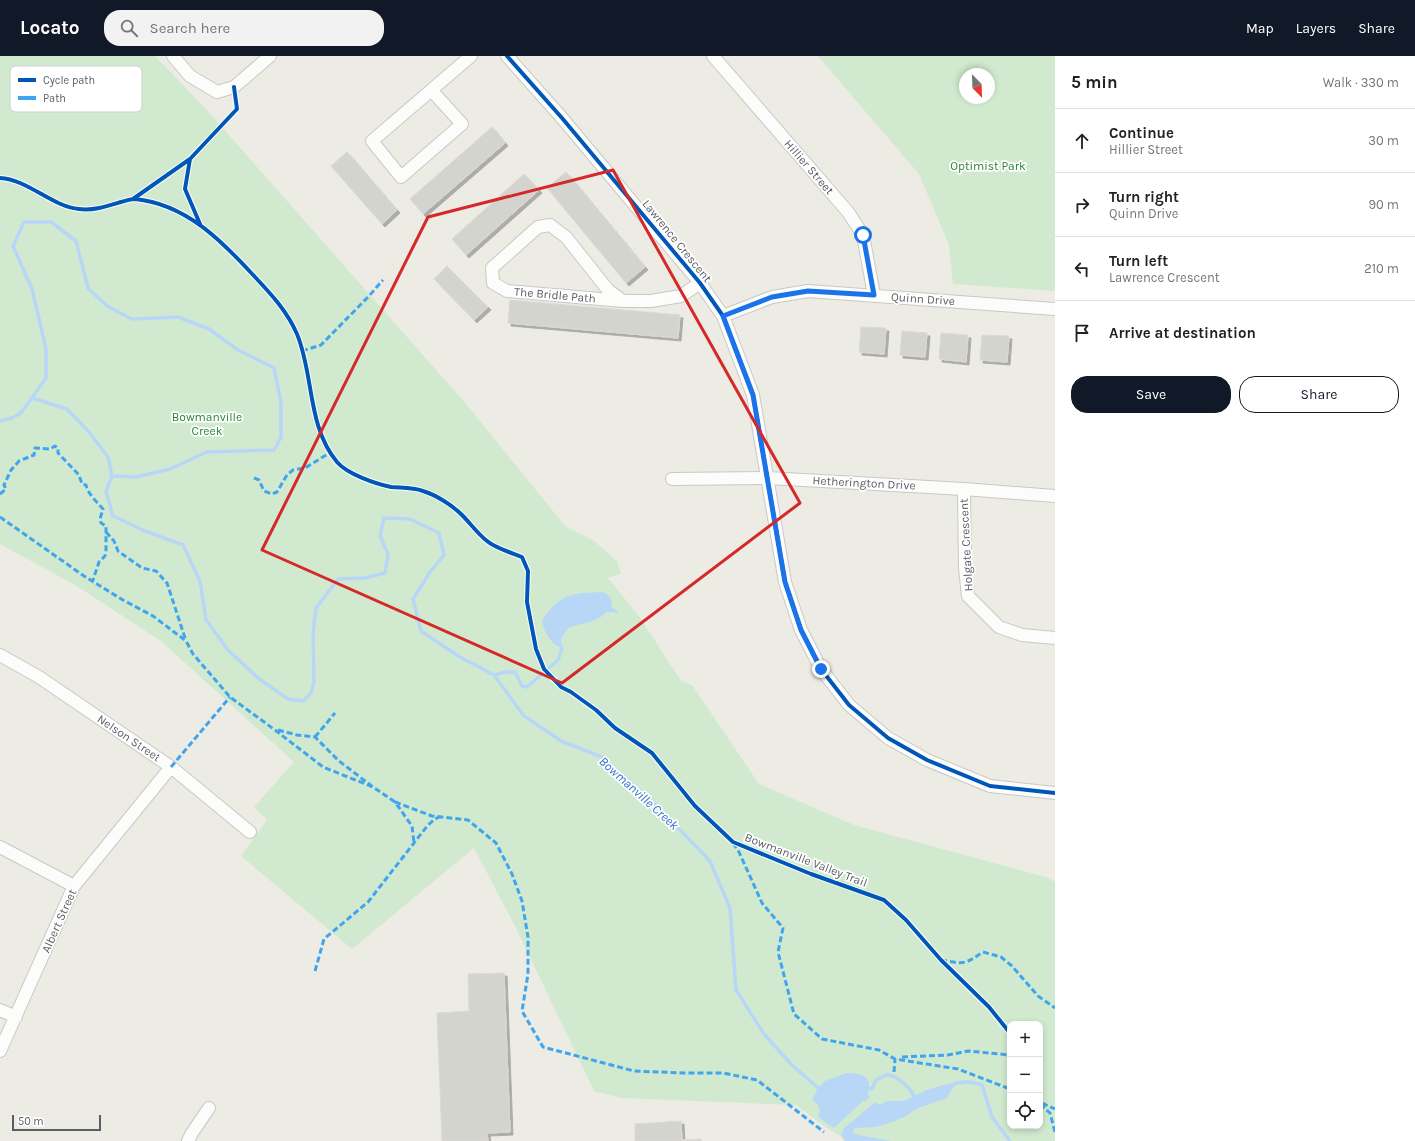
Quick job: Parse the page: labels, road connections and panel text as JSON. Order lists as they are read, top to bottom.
{
  "streets": {
    "street": [
      "Hillier Street",
      "Lawrence Crescent",
      "The Bridle Path",
      "Quinn Drive",
      "Hetherington Drive",
      "Holgate Crescent",
      "Nelson Street",
      "Albert Street"
    ],
    "cycle path": ["Bowmanville Valley Trail"]
  },
  "crossings": [
    ["Hillier Street", "Quinn Drive"],
    ["Lawrence Crescent", "The Bridle Path"],
    ["Lawrence Crescent", "Quinn Drive"],
    ["Lawrence Crescent", "Hetherington Drive"],
    ["Hetherington Drive", "Holgate Crescent"],
    ["Nelson Street", "Albert Street"]
  ],
  "water": ["Bowmanville Creek"],
  "parks": ["Optimist Park", "Bowmanville Creek"],
  "legend": ["Cycle path", "Path"],
  "scale_bar": "50 m",
  "north": "bottom right",
  "page": {
    "header": "Locato",
    "search": "Search here",
    "nav": ["Map", "Layers", "Share"],
    "heading": ["5 min", "Walk · 330 m"],
    "list": [
      ["Continue", "Hillier Street", "30 m"],
      ["Turn right", "Quinn Drive", "90 m"],
      ["Turn left", "Lawrence Crescent", "210 m"],
      "Arrive at destination"
    ],
    "buttons": ["Save", "Share"],
    "map_buttons": ["+", "−"],
    "scale": "50 m"
  }
}
